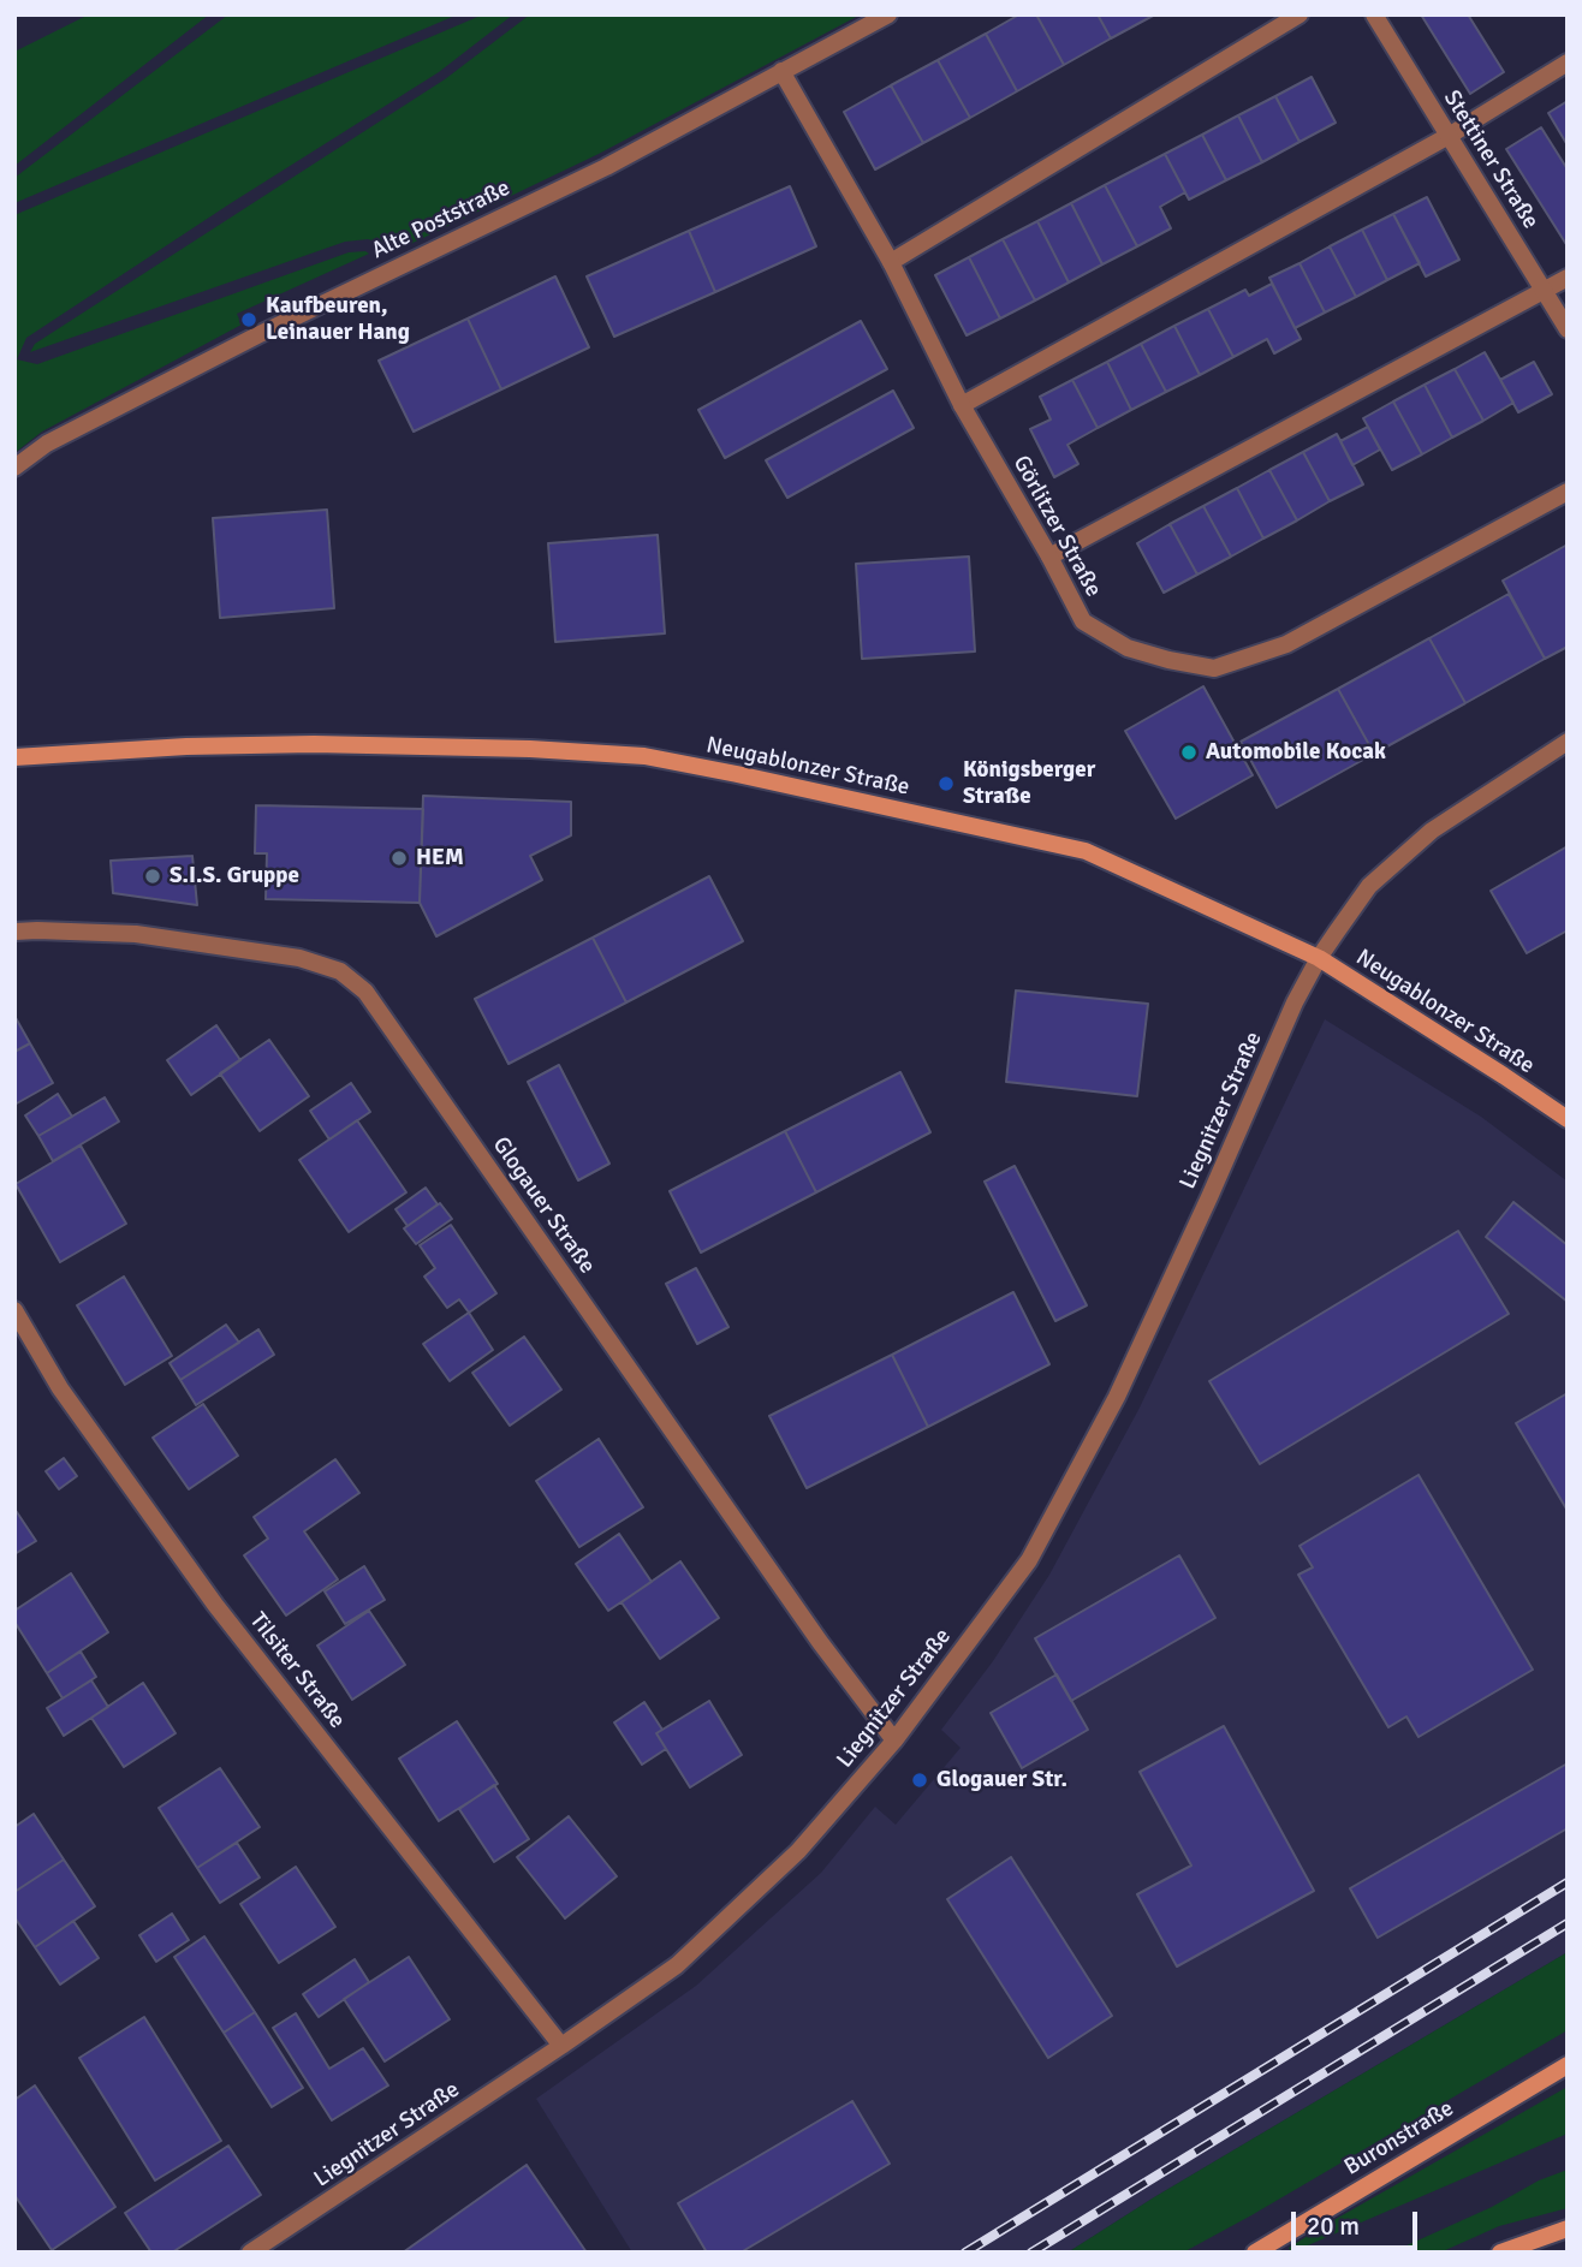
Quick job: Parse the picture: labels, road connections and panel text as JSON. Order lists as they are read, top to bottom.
{
  "streets": {
    "street": [
      "Stettiner Straße",
      "Alte Poststraße",
      "Görlitzer Straße",
      "Neugablonzer Straße",
      "Liegnitzer Straße",
      "Glogauer Straße",
      "Tilsiter Straße",
      "Buronstraße"
    ]
  },
  "crossings": [
    ["Alte Poststraße", "Görlitzer Straße"],
    ["Neugablonzer Straße", "Liegnitzer Straße"],
    ["Liegnitzer Straße", "Glogauer Straße"],
    ["Liegnitzer Straße", "Tilsiter Straße"]
  ],
  "places": [
    "Kaufbeuren, Leinauer Hang",
    "Automobile Kocak",
    "Königsberger Straße",
    "HEM",
    "S.I.S. Gruppe",
    "Glogauer Str."
  ],
  "scale_bar": "20 m"
}
